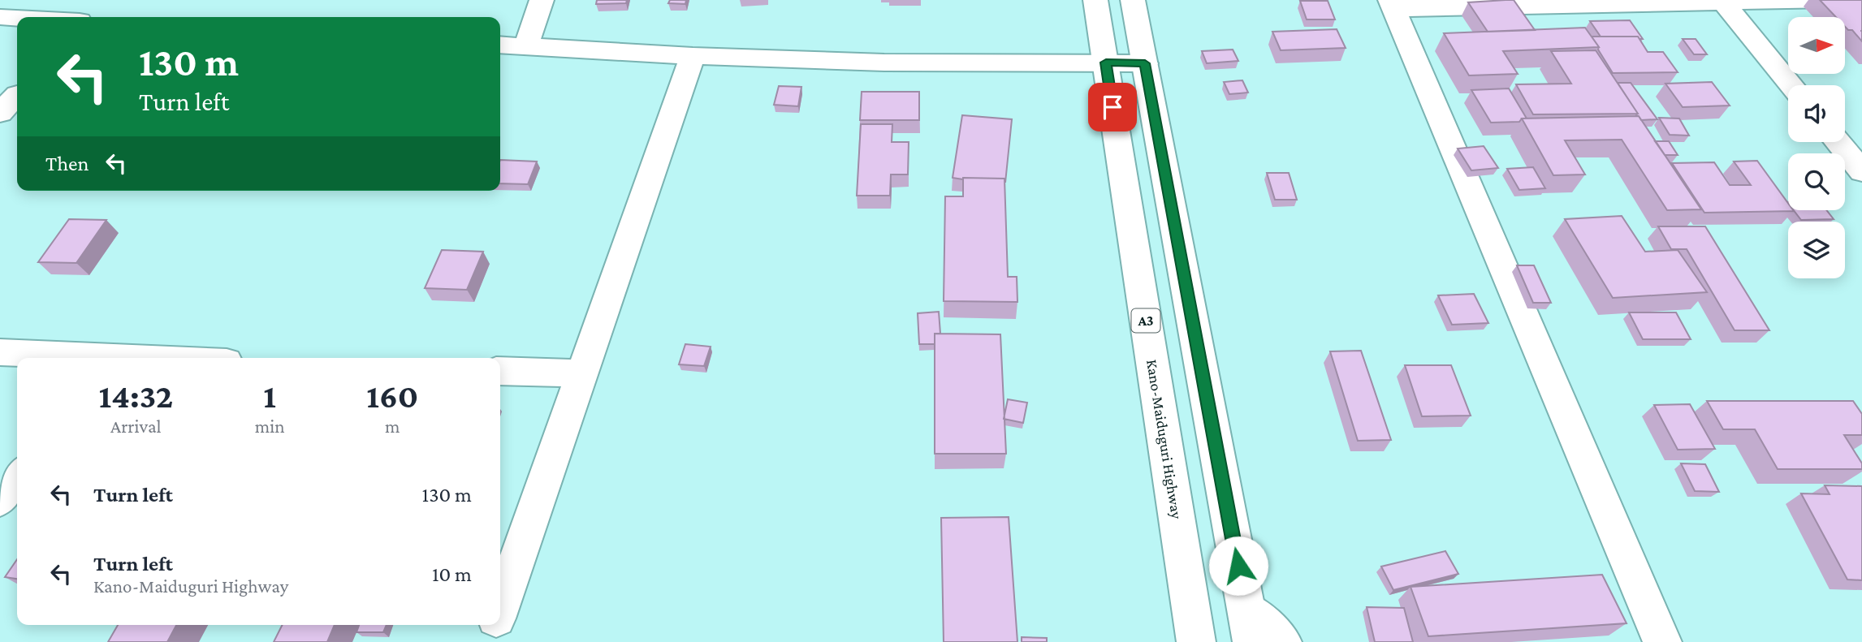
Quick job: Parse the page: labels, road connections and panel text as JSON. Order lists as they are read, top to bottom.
{
  "streets": {
    "main road": ["A3", "Kano-Maiduguri Highway"]
  },
  "north": "right",
  "page": {
    "turn": ["130 m", "Turn left"],
    "then": "Then",
    "eta": [
      "14:32",
      "Arrival",
      "1",
      "min",
      "160",
      "m"
    ],
    "list": [
      {
        "name": "Turn left",
        "value": "130 m"
      },
      {
        "name": "Turn left",
        "note": "Kano-Maiduguri Highway",
        "value": "10 m"
      }
    ]
  }
}
